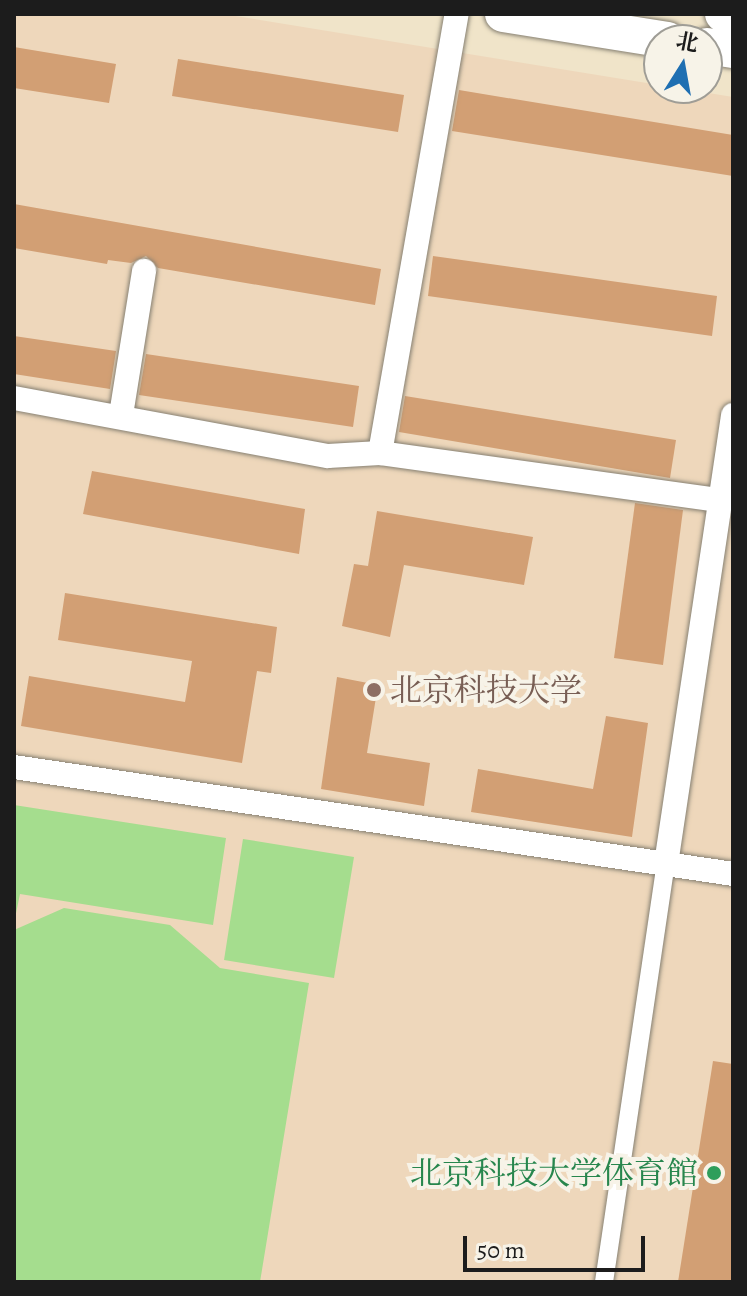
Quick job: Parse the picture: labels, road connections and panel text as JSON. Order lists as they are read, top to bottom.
{
  "places": ["北京科技大学", "北京科技大学体育館"],
  "scale_bar": "50 m",
  "north": "top"
}
